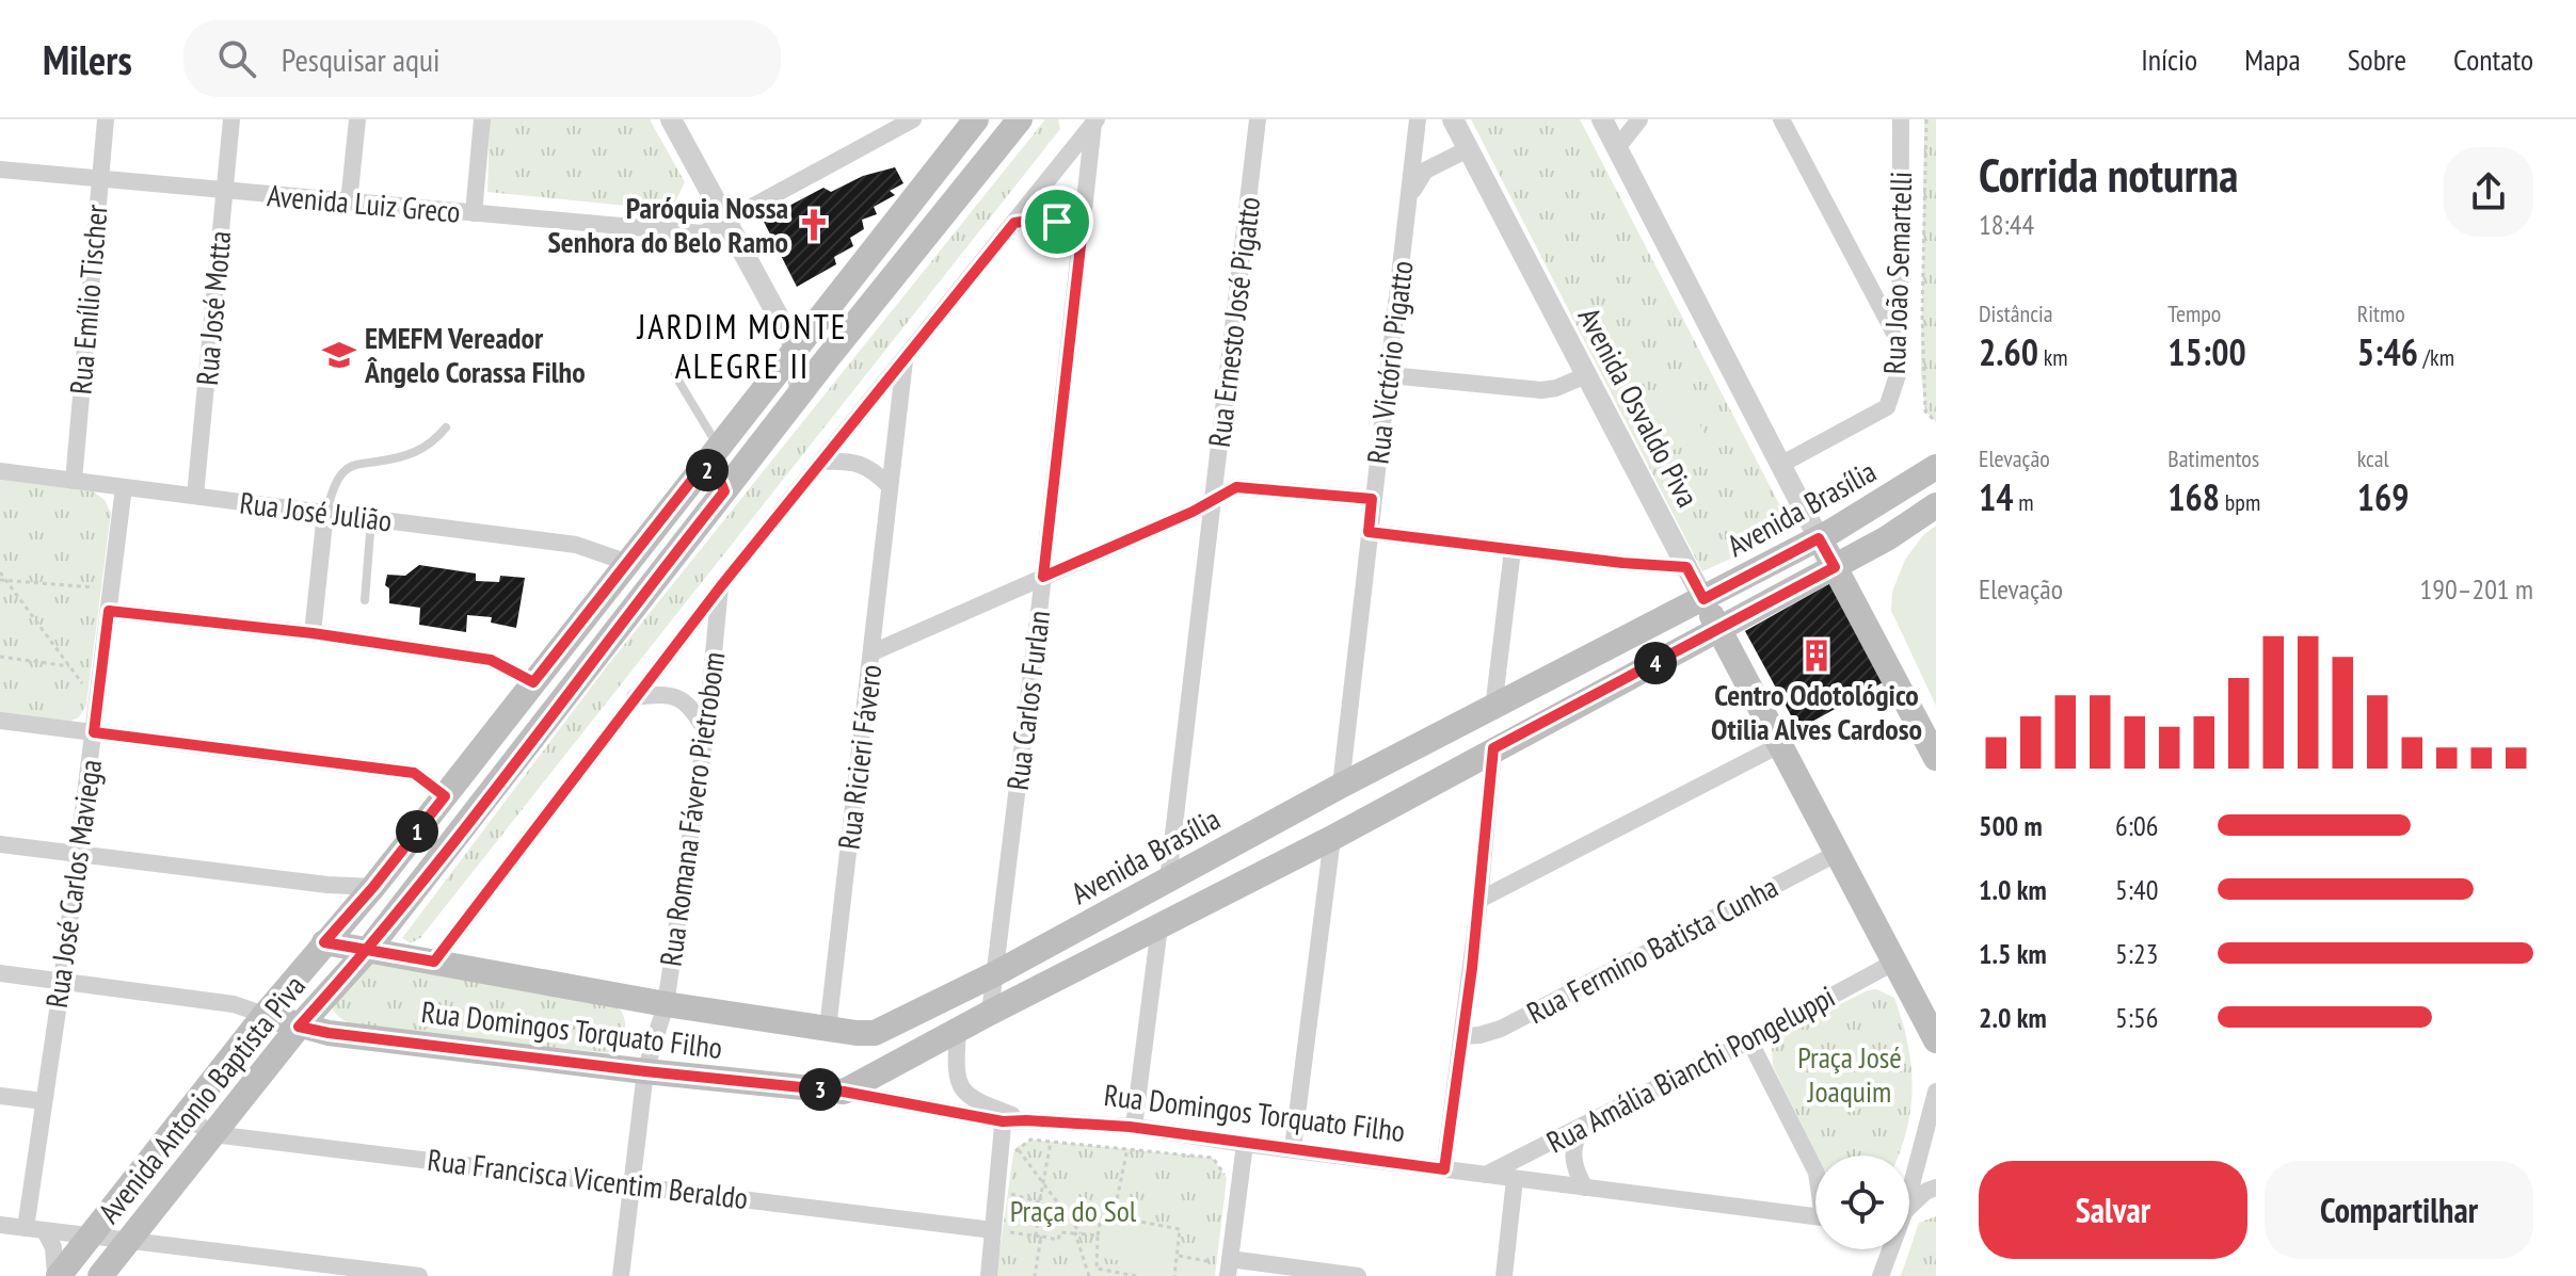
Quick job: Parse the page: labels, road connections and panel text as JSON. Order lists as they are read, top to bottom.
{
  "streets": {
    "main road": [
      "Avenida Osvaldo Piva",
      "Avenida Brasília",
      "Rua Domingos Torquato Filho",
      "Avenida Antonio Baptista Piva"
    ],
    "street": [
      "Avenida Luiz Greco",
      "Rua João Semartelli",
      "Rua Emílio Tischer",
      "Rua José Motta",
      "Rua Ernesto José Pigatto",
      "Rua Victório Pigatto",
      "Rua José Julião",
      "Rua Carlos Furlan",
      "Rua Ricieri Fávero",
      "Rua Romana Fávero Pietrobom",
      "Rua José Carlos Maviega",
      "Rua Fermino Batista Cunha",
      "Rua Amália Bianchi Pongeluppi",
      "Rua Francisca Vicentim Beraldo"
    ]
  },
  "crossings": [
    ["Avenida Luiz Greco", "Rua Emílio Tischer"],
    ["Avenida Luiz Greco", "Rua José Motta"],
    ["Rua Emílio Tischer", "Rua José Julião"],
    ["Rua José Motta", "Rua José Julião"],
    ["Rua Ernesto José Pigatto", "Avenida Brasília"],
    ["Rua Victório Pigatto", "Avenida Brasília"],
    ["Avenida Osvaldo Piva", "Avenida Brasília"],
    ["Avenida Osvaldo Piva", "Rua Fermino Batista Cunha"],
    ["Avenida Osvaldo Piva", "Rua Amália Bianchi Pongeluppi"],
    ["Avenida Brasília", "Rua Carlos Furlan"],
    ["Avenida Brasília", "Rua Ricieri Fávero"],
    ["Avenida Brasília", "Rua Romana Fávero Pietrobom"],
    ["Avenida Brasília", "Avenida Antonio Baptista Piva"],
    ["Rua José Julião", "Rua José Carlos Maviega"],
    ["Rua José Julião", "Avenida Antonio Baptista Piva"],
    ["Rua Romana Fávero Pietrobom", "Rua Domingos Torquato Filho"],
    ["Rua Romana Fávero Pietrobom", "Rua Francisca Vicentim Beraldo"],
    ["Rua Domingos Torquato Filho", "Rua Amália Bianchi Pongeluppi"],
    ["Rua Domingos Torquato Filho", "Avenida Antonio Baptista Piva"],
    ["Avenida Antonio Baptista Piva", "Rua Francisca Vicentim Beraldo"]
  ],
  "districts": ["JARDIM MONTE ALEGRE II"],
  "parks": ["Praça José Joaquim", "Praça do Sol"],
  "places": {
    "church": ["Paróquia Nossa Senhora do Belo Ramo"],
    "school or university": ["EMEFM Vereador Ângelo Corassa Filho"],
    "building": ["Centro Odotológico Otilia Alves Cardoso"]
  },
  "page": {
    "header": "Milers",
    "search": "Pesquisar aqui",
    "nav": [
      "Início",
      "Mapa",
      "Sobre",
      "Contato"
    ],
    "heading": ["Corrida noturna", "18:44"],
    "stats": [
      ["Distância", "2.60 km"],
      ["Tempo", "15:00"],
      ["Ritmo", "5:46 /km"],
      ["Elevação", "14 m"],
      ["Batimentos", "168 bpm"],
      ["kcal", "169"]
    ],
    "pins": [
      "2",
      "4",
      "1",
      "3"
    ],
    "chart": ["Elevação", "190–201 m"],
    "list": [
      {
        "name": "500 m",
        "note": "6:06"
      },
      {
        "name": "1.0 km",
        "note": "5:40"
      },
      {
        "name": "1.5 km",
        "note": "5:23"
      },
      {
        "name": "2.0 km",
        "note": "5:56"
      }
    ],
    "buttons": ["Salvar", "Compartilhar"]
  }
}
